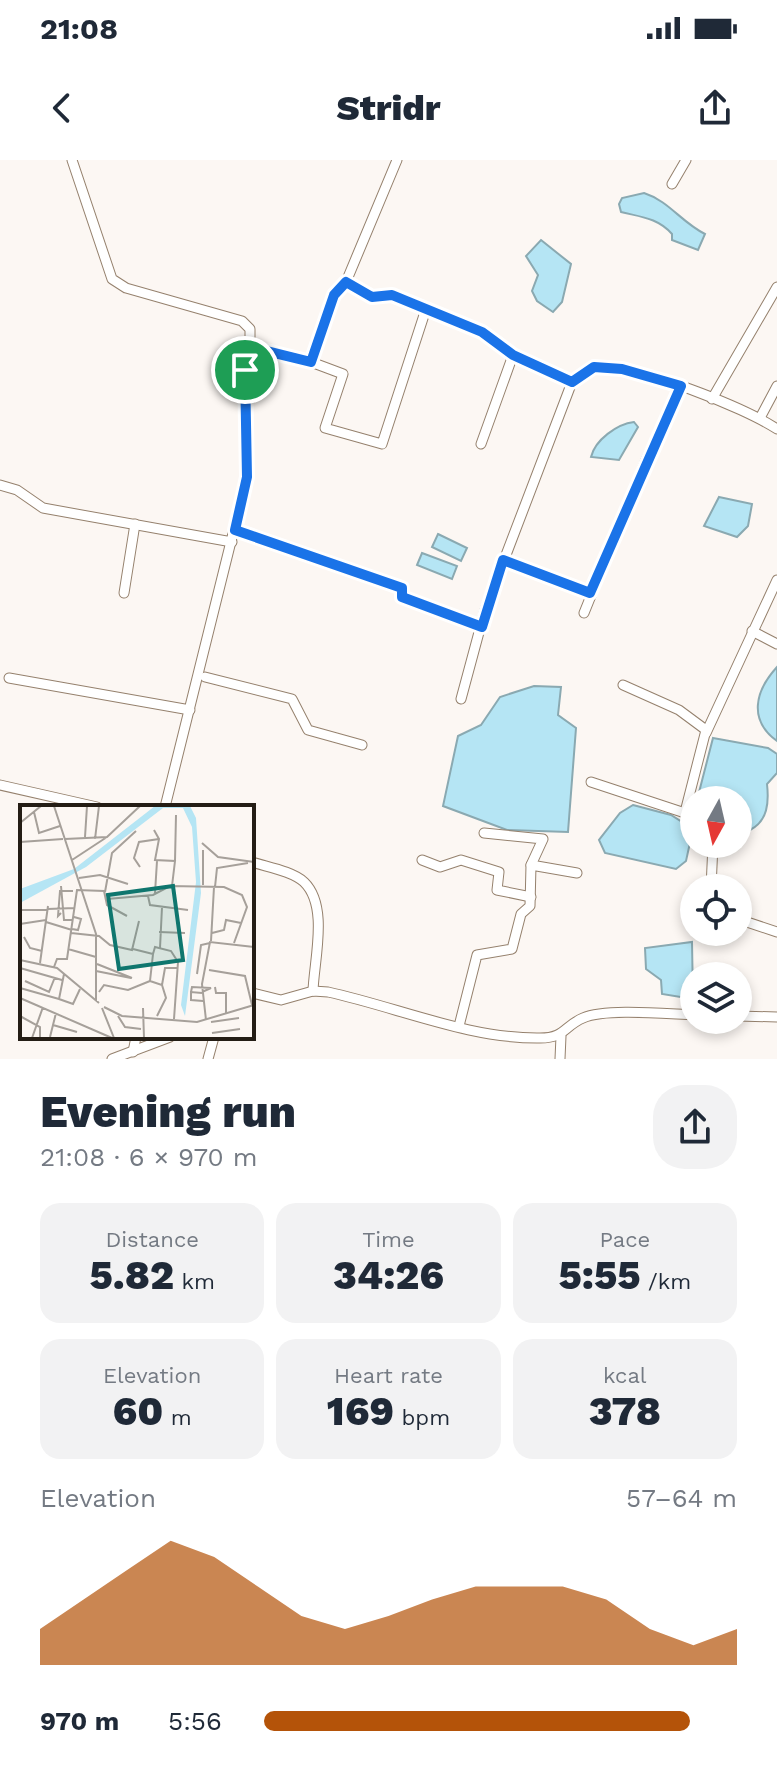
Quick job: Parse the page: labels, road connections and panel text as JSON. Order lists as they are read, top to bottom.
{
  "north": "bottom",
  "page": {
    "status": "21:08",
    "header": "Stridr",
    "heading": ["Evening run", "21:08 · 6 × 970 m"],
    "stats": [
      ["Distance", "5.82 km"],
      ["Time", "34:26"],
      ["Pace", "5:55 /km"],
      ["Elevation", "60 m"],
      ["Heart rate", "169 bpm"],
      ["kcal", "378"]
    ],
    "chart": ["Elevation", "57–64 m"],
    "list": [
      {
        "name": "970 m",
        "note": "5:56"
      }
    ]
  }
}
